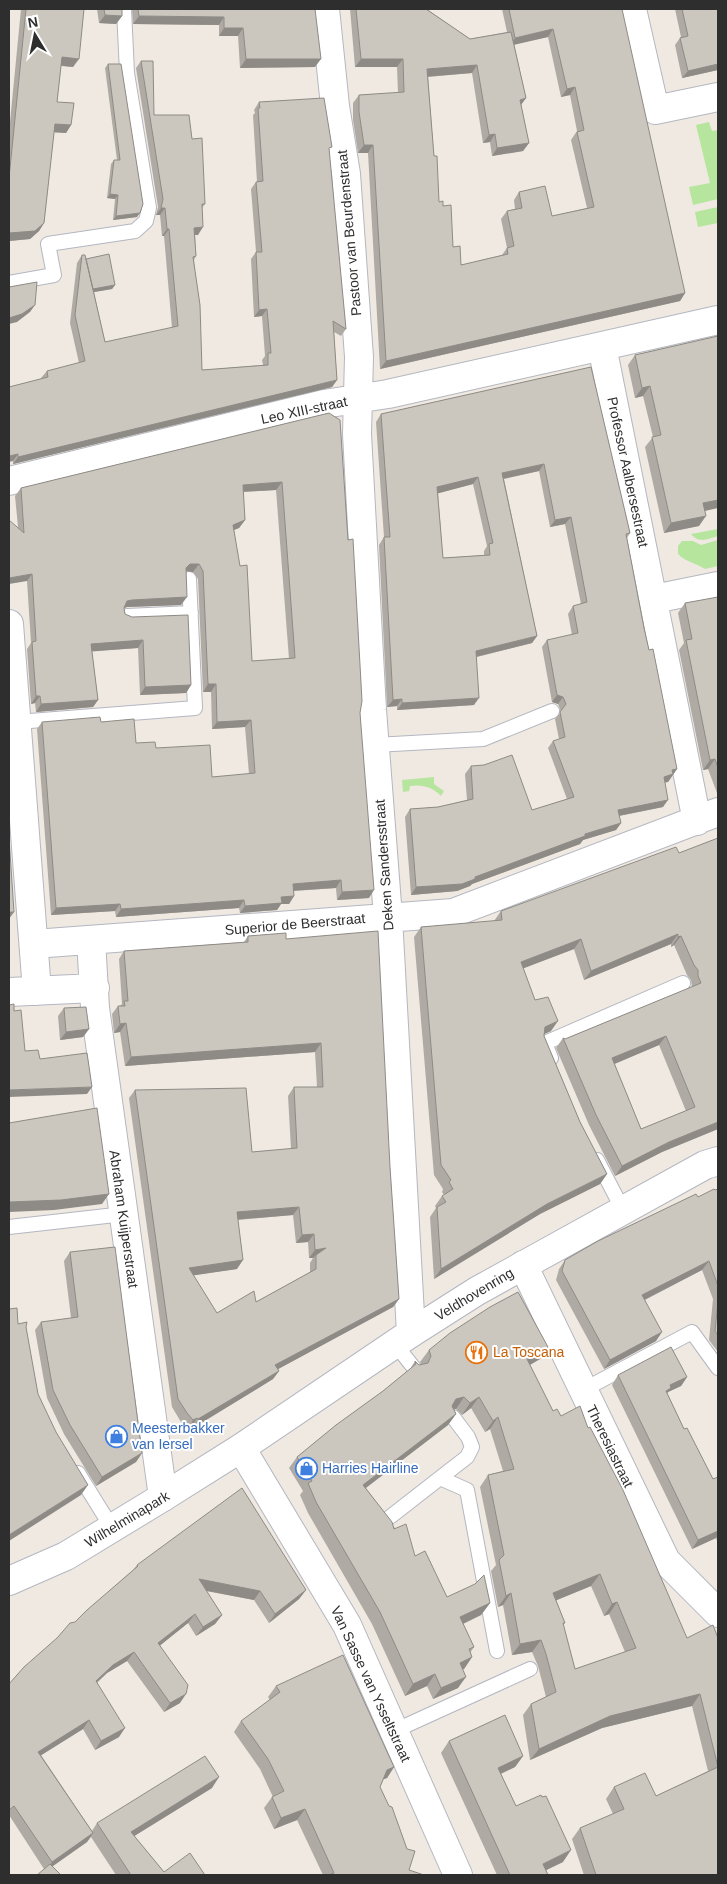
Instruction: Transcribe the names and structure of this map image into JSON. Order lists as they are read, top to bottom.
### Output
{
  "streets": {
    "street": [
      "Pastoor van Beurdenstraat",
      "Leo XIII-straat",
      "Professor Aalbersestraat",
      "Deken Sandersstraat",
      "Superior de Beerstraat",
      "Abraham Kuijperstraat",
      "Veldhovenring",
      "Theresiastraat",
      "Wilhelminapark",
      "Van Sasse van Ysseltstraat"
    ]
  },
  "crossings": [
    ["Pastoor van Beurdenstraat", "Leo XIII-straat"],
    ["Pastoor van Beurdenstraat", "Deken Sandersstraat"],
    ["Leo XIII-straat", "Professor Aalbersestraat"],
    ["Leo XIII-straat", "Deken Sandersstraat"],
    ["Professor Aalbersestraat", "Superior de Beerstraat"],
    ["Deken Sandersstraat", "Superior de Beerstraat"],
    ["Deken Sandersstraat", "Veldhovenring"],
    ["Superior de Beerstraat", "Abraham Kuijperstraat"],
    ["Abraham Kuijperstraat", "Wilhelminapark"],
    ["Veldhovenring", "Theresiastraat"],
    ["Veldhovenring", "Wilhelminapark"],
    ["Veldhovenring", "Van Sasse van Ysseltstraat"],
    ["Wilhelminapark", "Van Sasse van Ysseltstraat"]
  ],
  "places": {
    "restaurant": ["La Toscana"],
    "shop": ["Meesterbakker van Iersel", "Harries Hairline"]
  },
  "north": "top"
}
